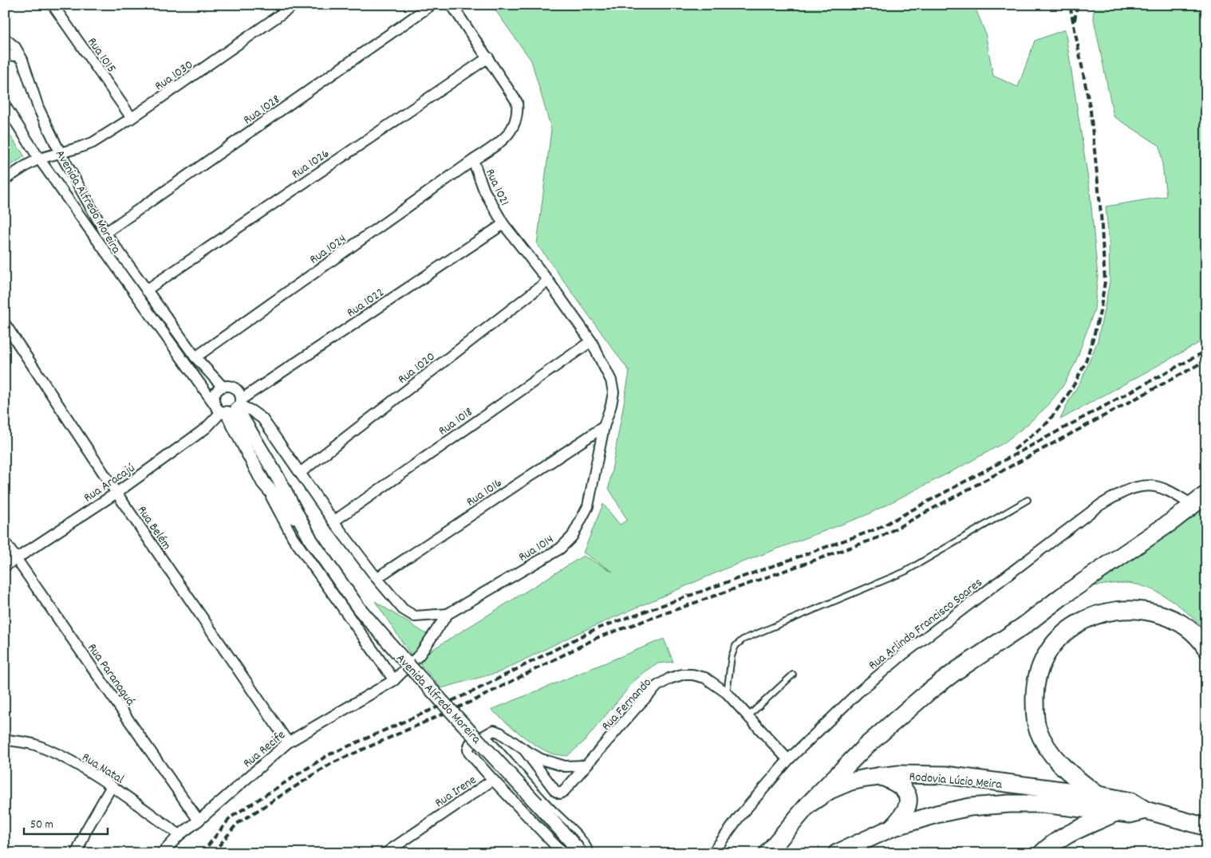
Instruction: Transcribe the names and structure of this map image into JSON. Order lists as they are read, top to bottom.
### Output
{
  "streets": {
    "highway": ["Rodovia Lúcio Meira"],
    "street": [
      "Rua 1015",
      "Rua 1030",
      "Rua 1028",
      "Rua 1026",
      "Rua 1021",
      "Avenida Alfredo Moreira",
      "Rua 1024",
      "Rua 1022",
      "Rua 1020",
      "Rua 1018",
      "Rua Aracajú",
      "Rua 1016",
      "Rua Belém",
      "Rua 1014",
      "Rua Arlindo Francisco Soares",
      "Rua Paranaguá",
      "Rua Fernando",
      "Rua Recife",
      "Rua Natal",
      "Rua Irene"
    ]
  },
  "crossings": [
    ["Rua 1015", "Rua 1030"],
    ["Rua 1030", "Avenida Alfredo Moreira"],
    ["Rua 1028", "Avenida Alfredo Moreira"],
    ["Rua 1026", "Rua 1021"],
    ["Rua 1026", "Avenida Alfredo Moreira"],
    ["Rua 1021", "Rua 1024"],
    ["Rua 1021", "Rua 1022"],
    ["Rua 1021", "Rua 1020"],
    ["Rua 1021", "Rua 1018"],
    ["Rua 1021", "Rua 1014"],
    ["Avenida Alfredo Moreira", "Rua 1024"],
    ["Avenida Alfredo Moreira", "Rua 1022"],
    ["Avenida Alfredo Moreira", "Rua 1020"],
    ["Avenida Alfredo Moreira", "Rua 1018"],
    ["Avenida Alfredo Moreira", "Rua Aracajú"],
    ["Avenida Alfredo Moreira", "Rua 1016"],
    ["Avenida Alfredo Moreira", "Rua 1014"],
    ["Avenida Alfredo Moreira", "Rua Recife"],
    ["Rua 1022", "Rua Aracajú"],
    ["Rua 1018", "Rua 1014"],
    ["Rua Aracajú", "Rua Belém"],
    ["Rua Aracajú", "Rua Paranaguá"],
    ["Rua 1016", "Rua 1014"],
    ["Rua Belém", "Rua Recife"],
    ["Rua 1014", "Rua Recife"],
    ["Rua Arlindo Francisco Soares", "Rua Fernando"],
    ["Rua Paranaguá", "Rua Recife"],
    ["Rua Recife", "Rua Natal"]
  ],
  "scale_bar": "50 m"
}
